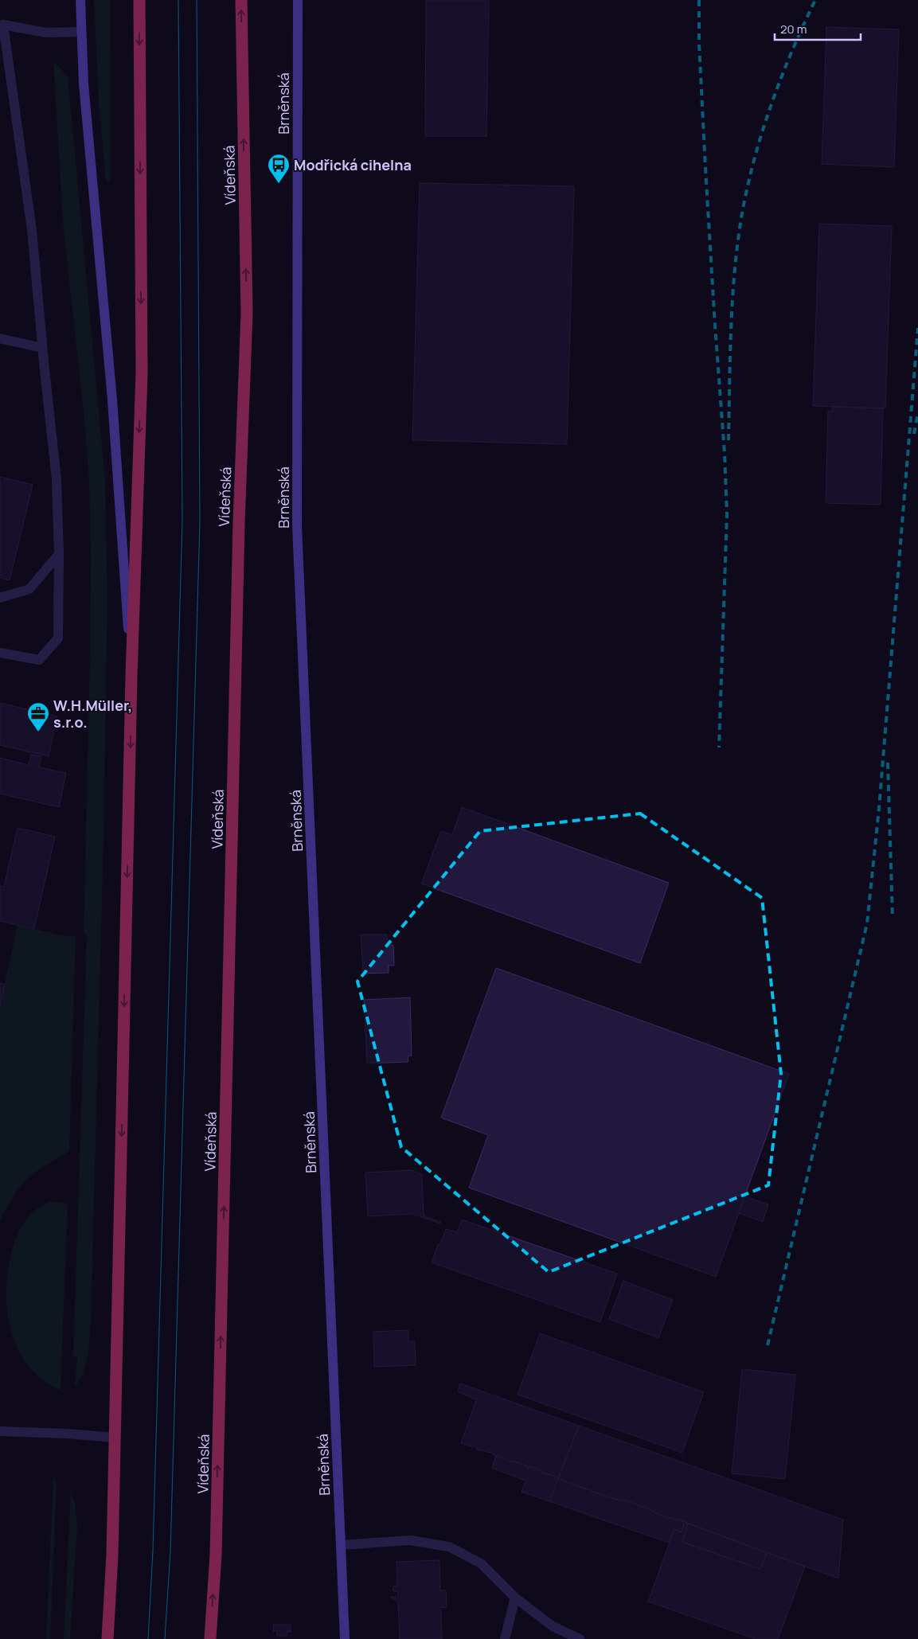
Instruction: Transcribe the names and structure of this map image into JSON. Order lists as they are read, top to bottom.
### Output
{
  "streets": {
    "highway": ["Vídeňská"],
    "street": ["Brněnská"]
  },
  "places": {
    "bus stop": ["Modřická cihelna"],
    "office": ["W.H.Müller, s.r.o."]
  },
  "scale_bar": "20 m"
}
